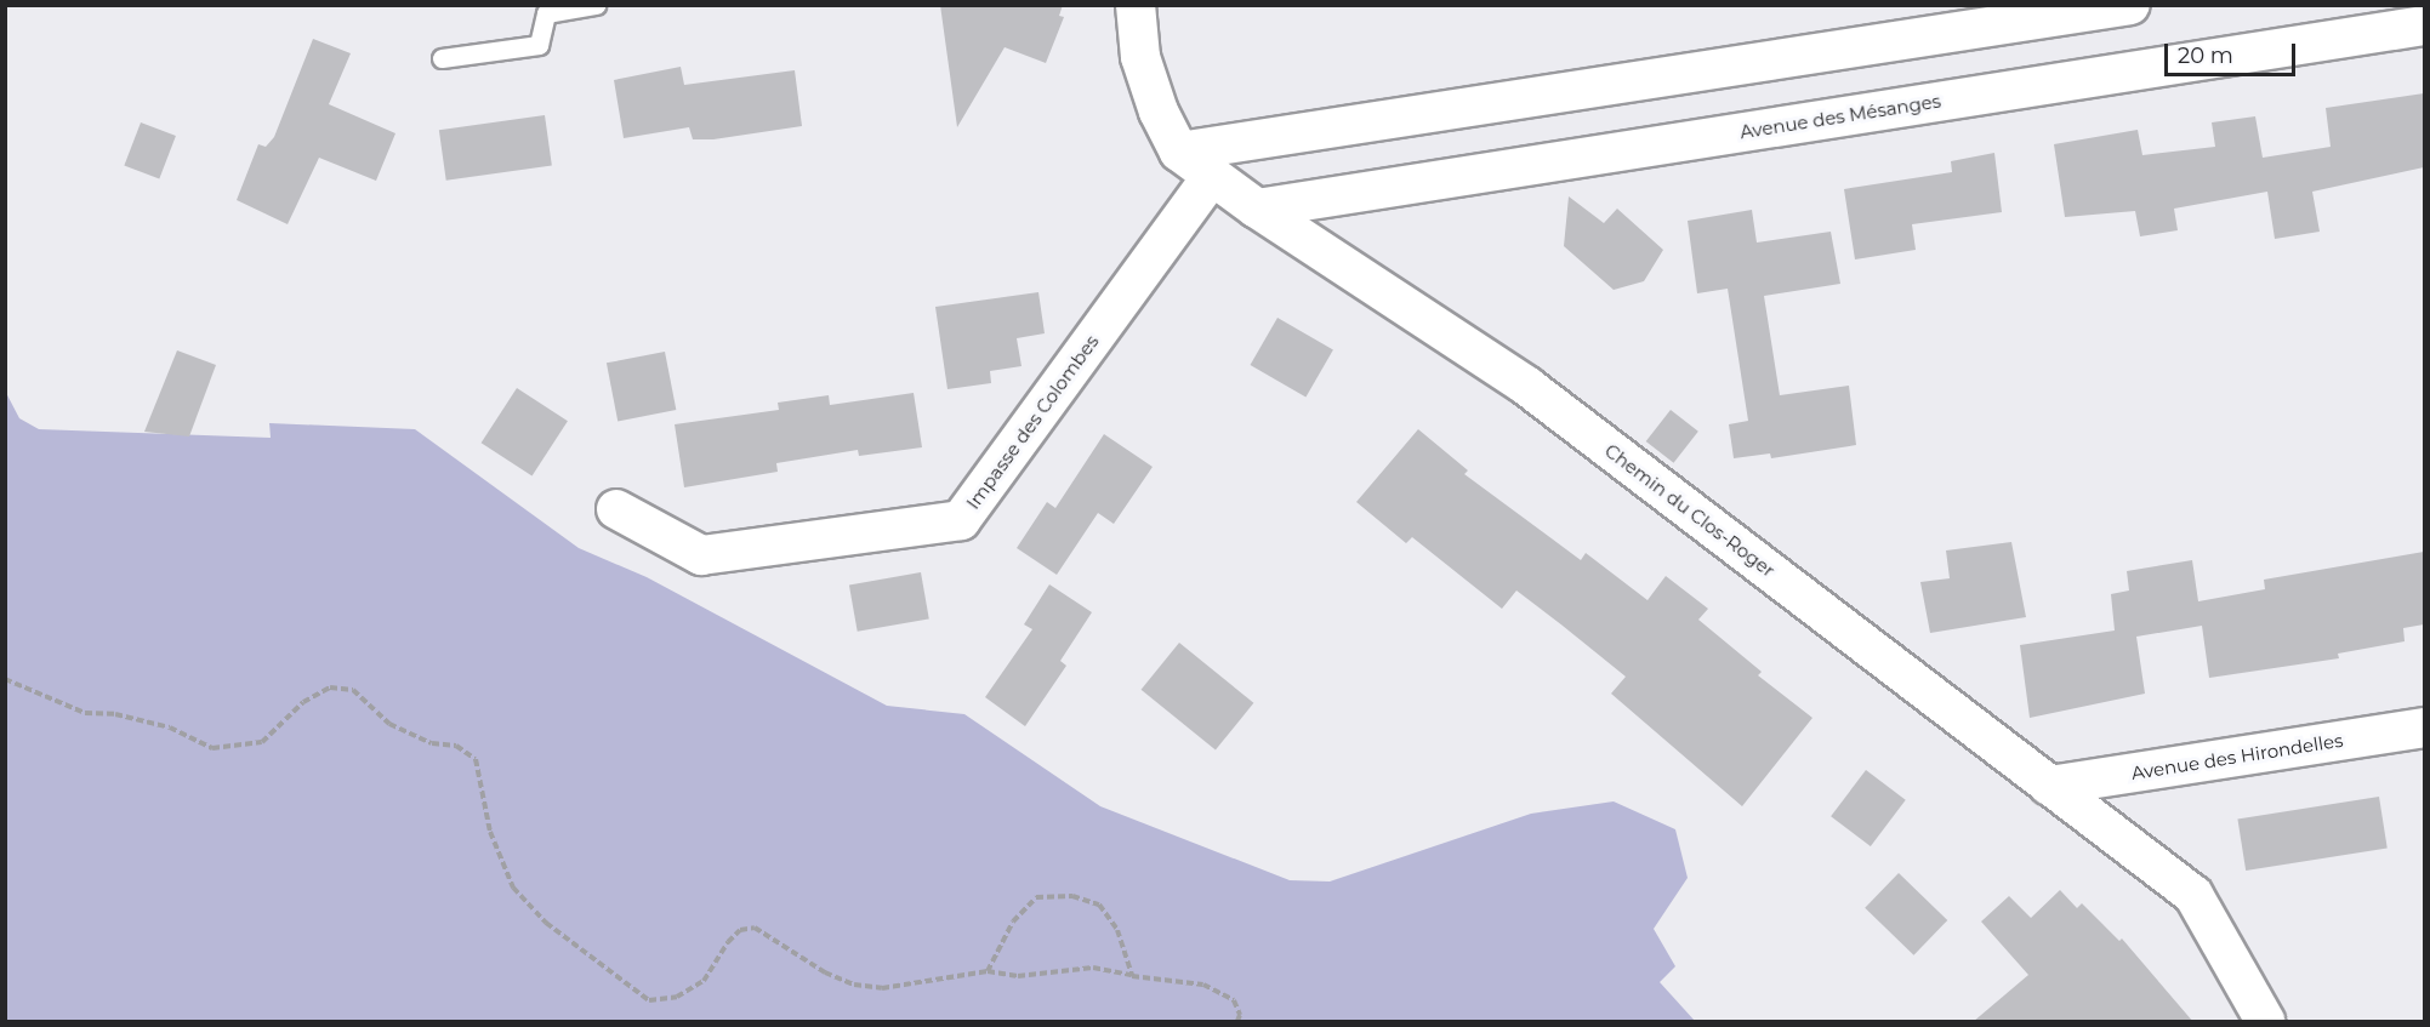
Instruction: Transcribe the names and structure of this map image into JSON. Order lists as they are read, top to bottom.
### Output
{
  "streets": {
    "street": [
      "Avenue des Mésanges",
      "Impasse des Colombes",
      "Chemin du Clos-Roger",
      "Avenue des Hirondelles"
    ]
  },
  "crossings": [
    ["Avenue des Mésanges", "Chemin du Clos-Roger"],
    ["Impasse des Colombes", "Chemin du Clos-Roger"],
    ["Chemin du Clos-Roger", "Avenue des Hirondelles"]
  ],
  "scale_bar": "20 m"
}
